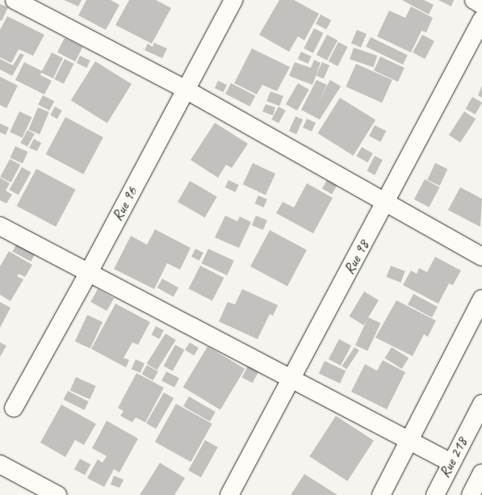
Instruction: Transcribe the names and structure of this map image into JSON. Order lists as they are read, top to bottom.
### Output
{
  "streets": {
    "main road": ["Rue 96", "Rue 98", "Rue 218"]
  }
}
